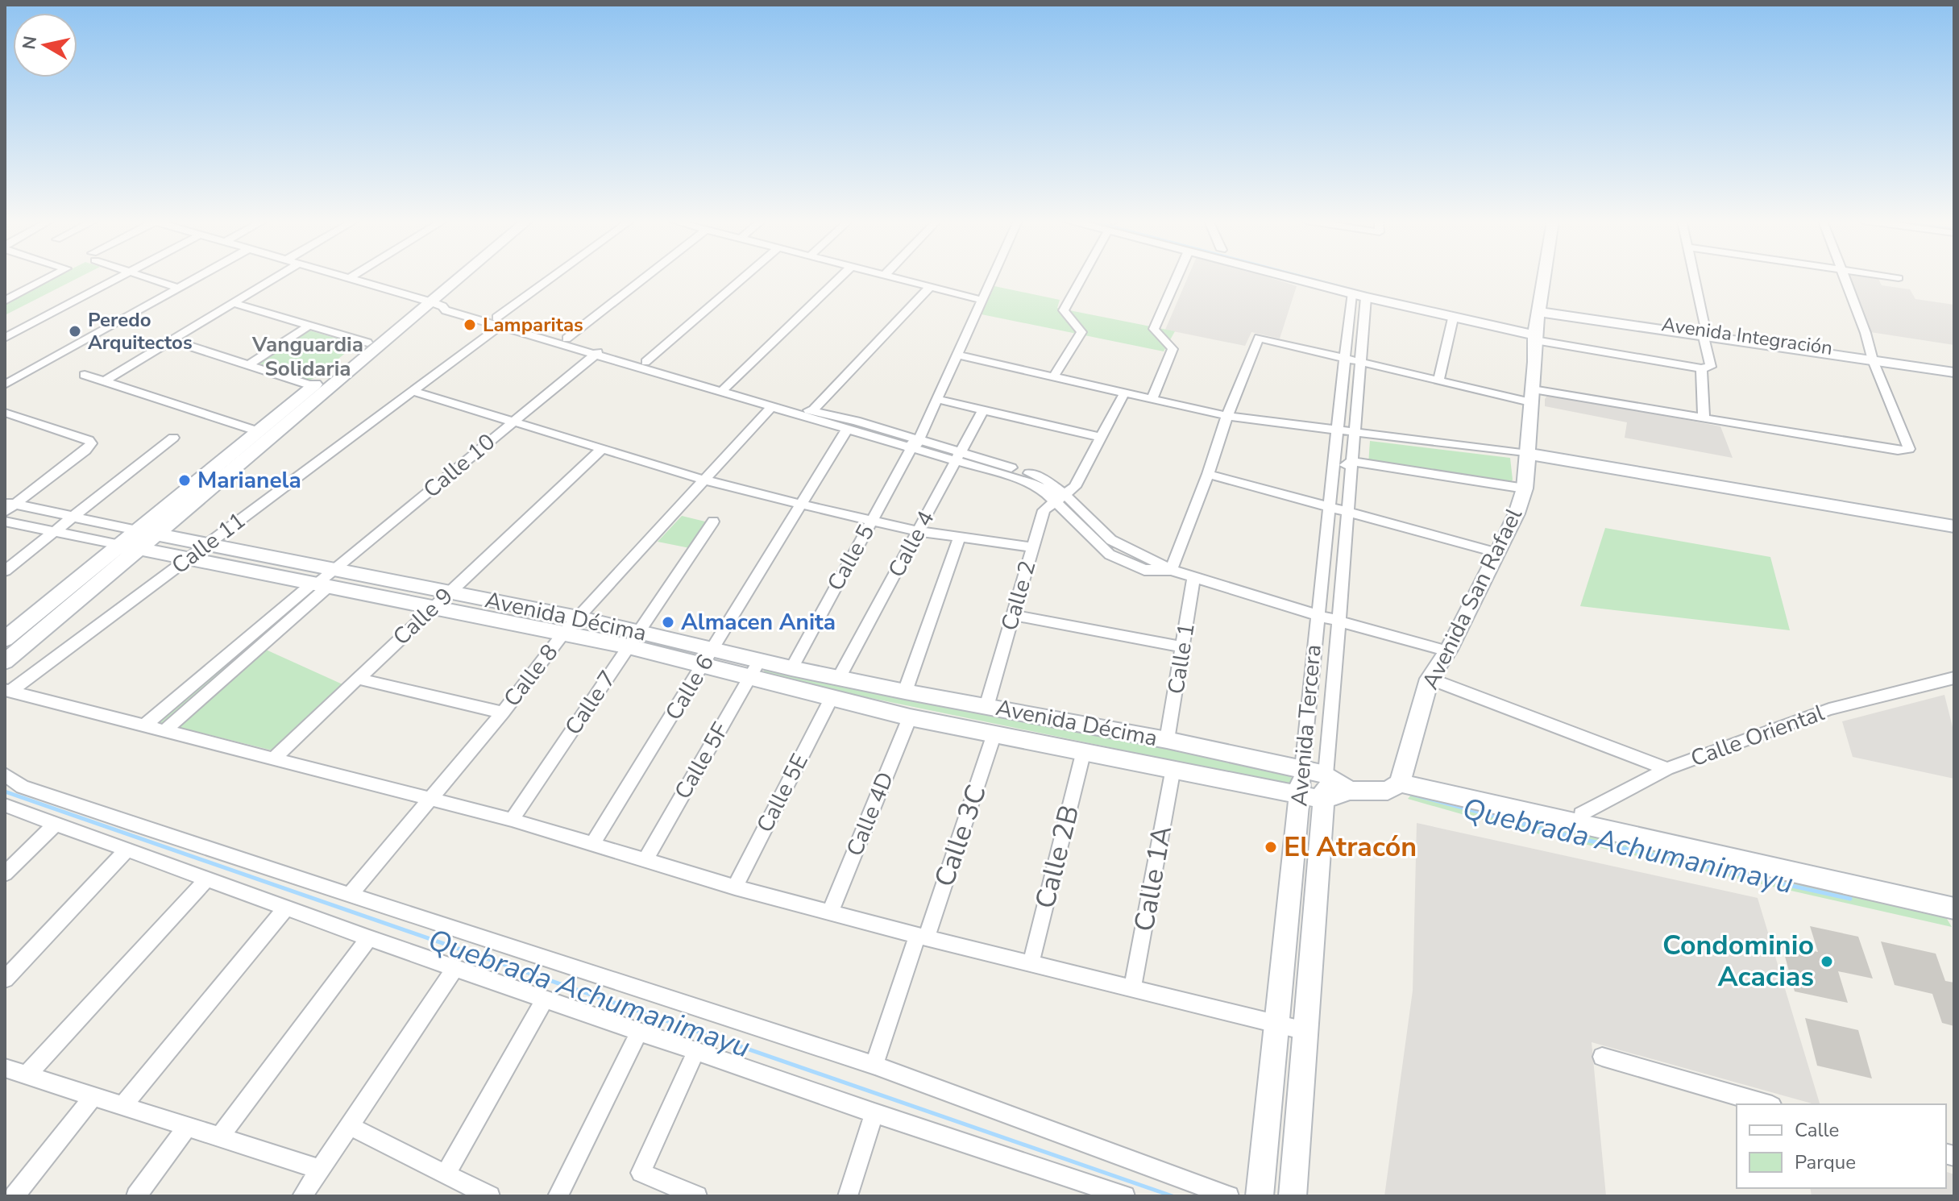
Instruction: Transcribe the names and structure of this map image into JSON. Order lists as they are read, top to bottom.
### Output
{
  "streets": {
    "main road": [
      "Avenida Integración",
      "Avenida San Rafael",
      "Avenida Décima",
      "Avenida Tercera"
    ],
    "street": [
      "Calle 10",
      "Calle 11",
      "Calle 4",
      "Calle 5",
      "Calle 2",
      "Calle 9",
      "Calle 1",
      "Calle 8",
      "Calle 6",
      "Calle 7",
      "Calle Oriental",
      "Calle 5F",
      "Calle 5E",
      "Calle 4D",
      "Calle 3C",
      "Calle 2B",
      "Calle 1A"
    ]
  },
  "crossings": [
    ["Avenida Integración", "Avenida San Rafael"],
    ["Calle 10", "Avenida Décima"],
    ["Calle 11", "Avenida Décima"],
    ["Calle 4", "Avenida Décima"],
    ["Calle 5", "Avenida Décima"],
    ["Calle 2", "Avenida Décima"],
    ["Calle 9", "Avenida Décima"],
    ["Avenida Décima", "Calle 1"],
    ["Avenida Décima", "Calle 8"],
    ["Avenida Décima", "Calle 6"],
    ["Avenida Décima", "Calle 7"],
    ["Avenida Décima", "Avenida Tercera"],
    ["Avenida Décima", "Calle 5F"],
    ["Avenida Décima", "Calle 5E"],
    ["Avenida Décima", "Calle 4D"],
    ["Avenida Décima", "Calle 3C"],
    ["Avenida Décima", "Calle 2B"],
    ["Avenida Décima", "Calle 1A"]
  ],
  "districts": ["Vanguardia Solidaria"],
  "water": ["Quebrada Achumanimayu"],
  "places": [
    "Lamparitas",
    "Peredo Arquitectos",
    "Marianela",
    "Almacen Anita",
    "El Atracón",
    "Condominio Acacias"
  ],
  "legend": ["Calle", "Parque"],
  "north": "left"
}
